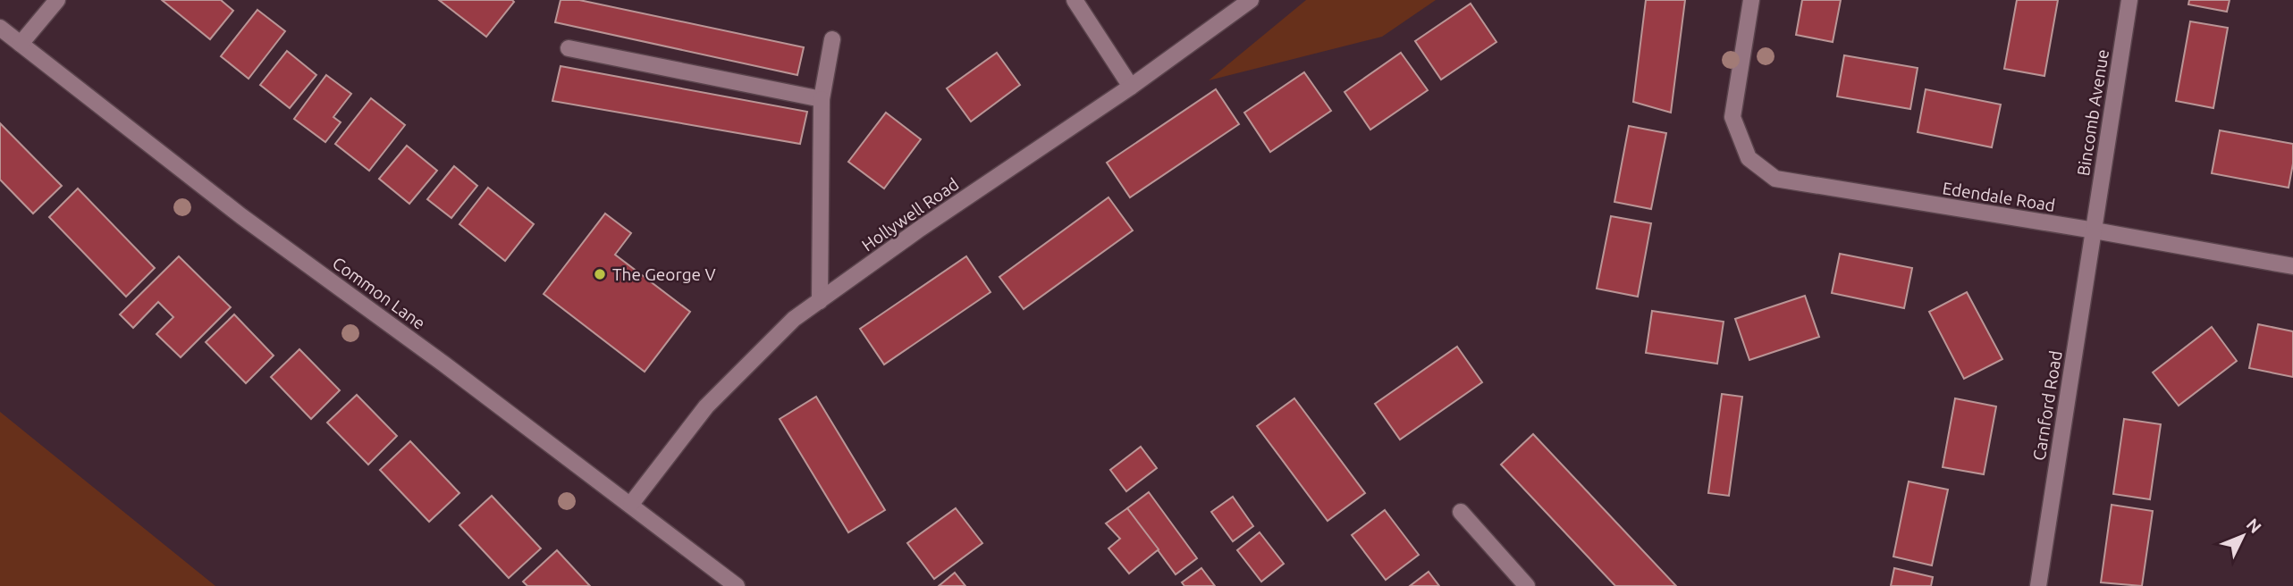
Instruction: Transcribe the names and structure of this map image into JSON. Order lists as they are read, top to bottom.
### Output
{
  "streets": {
    "street": [
      "Bincomb Avenue",
      "Edendale Road",
      "Hollywell Road",
      "Common Lane",
      "Carnford Road"
    ]
  },
  "crossings": [
    ["Bincomb Avenue", "Edendale Road"],
    ["Bincomb Avenue", "Carnford Road"],
    ["Edendale Road", "Carnford Road"],
    ["Hollywell Road", "Common Lane"]
  ],
  "places": ["The George V"],
  "north": "top right"
}
